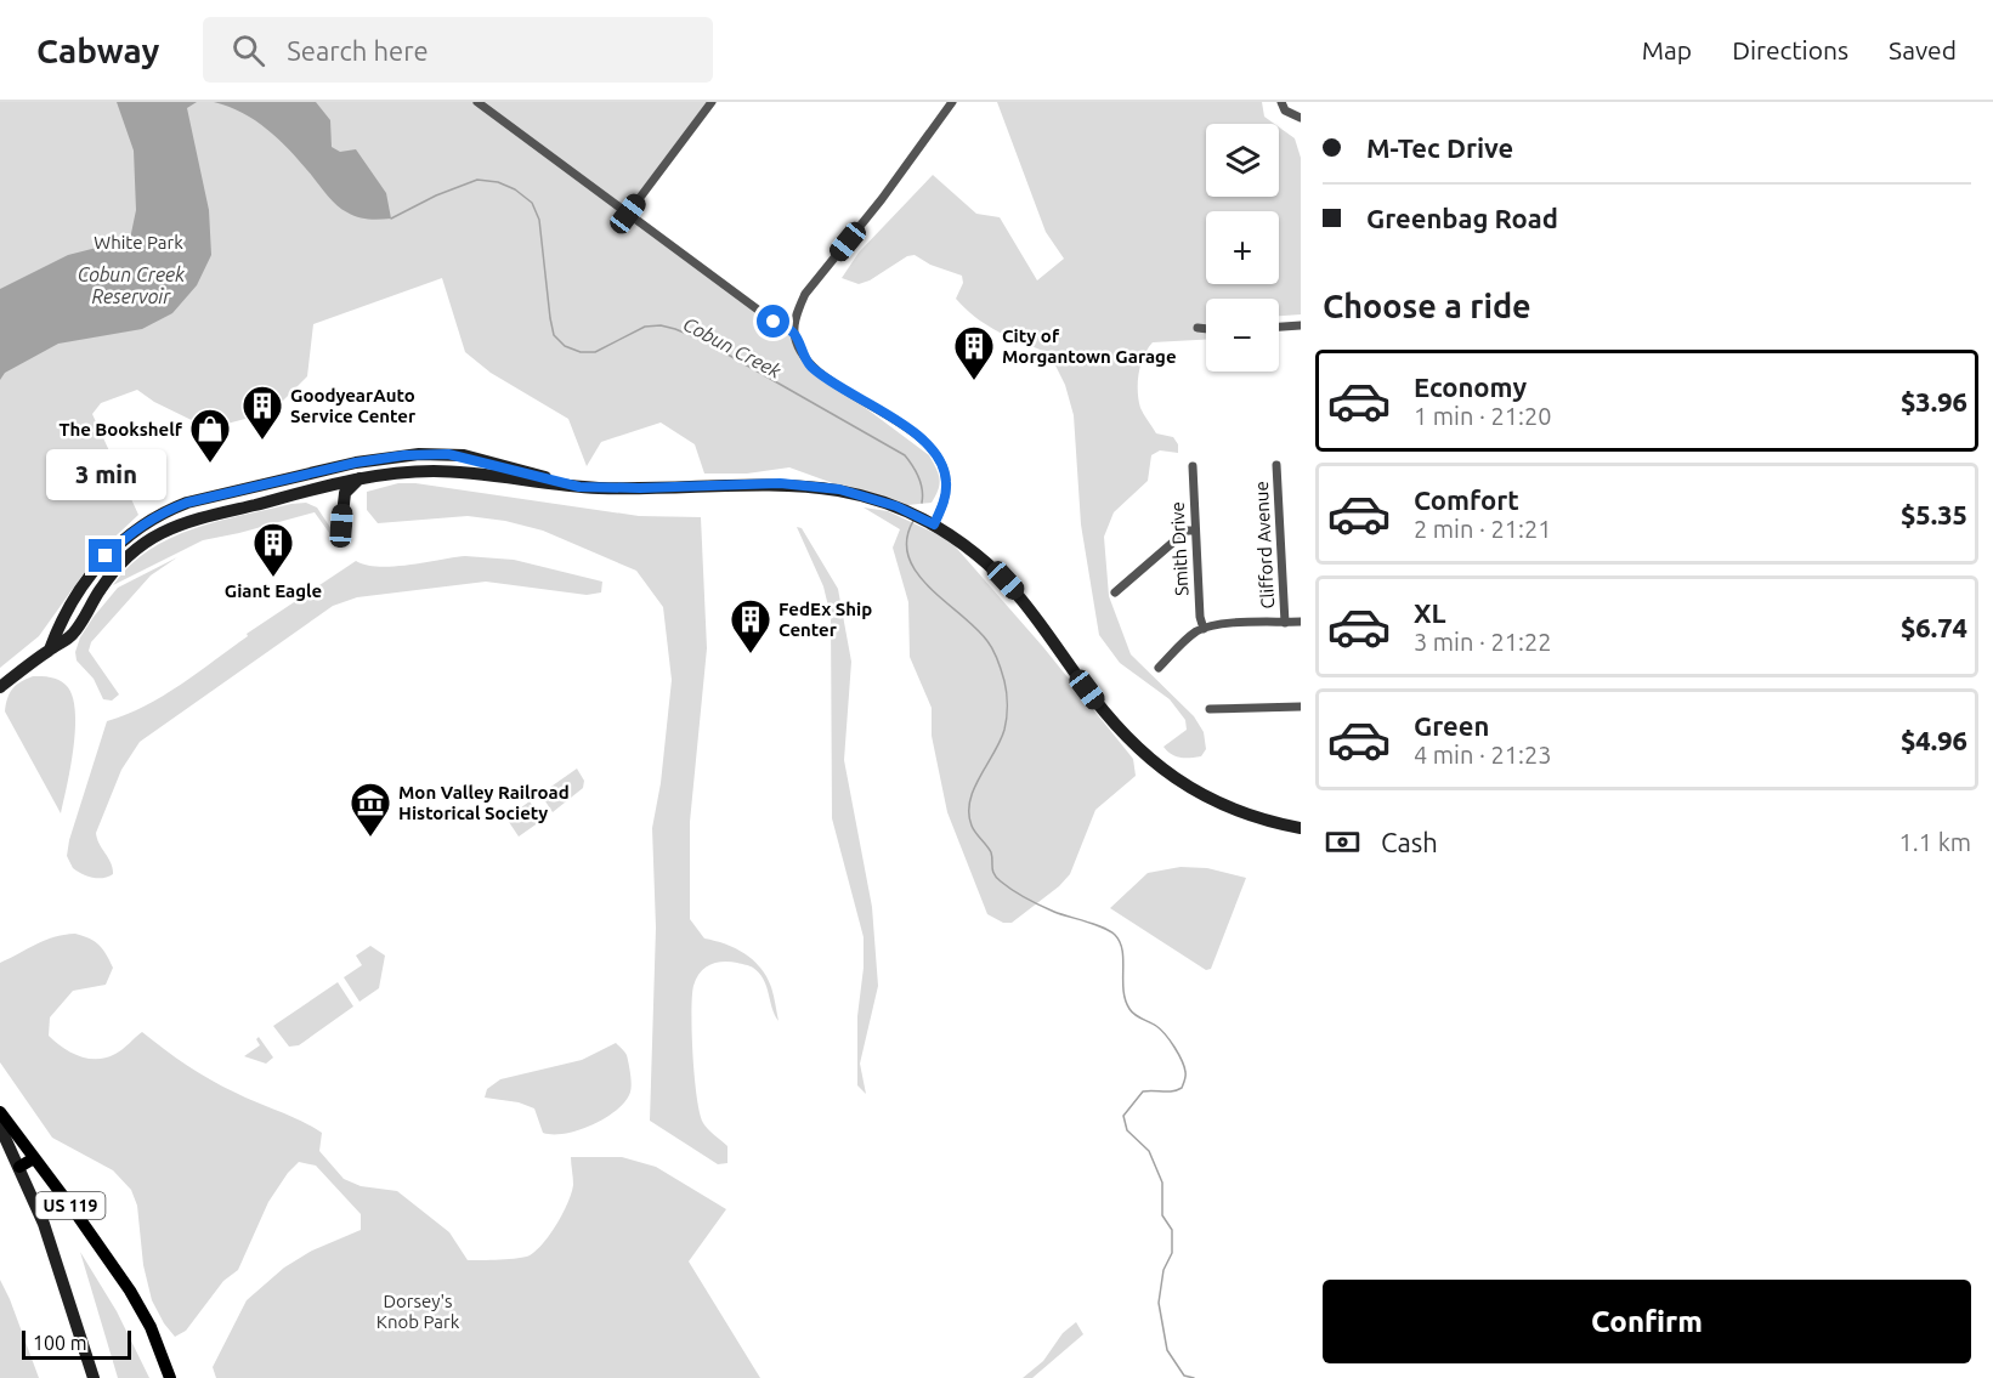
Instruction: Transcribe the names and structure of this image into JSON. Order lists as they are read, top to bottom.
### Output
{
  "streets": {
    "main road": ["US 119"],
    "street": ["Clifford Avenue", "Smith Drive"]
  },
  "water": ["Cobun Creek Reservoir", "Cobun Creek"],
  "parks": ["White Park", "Dorsey's Knob Park"],
  "places": {
    "building": [
      "City of Morgantown Garage",
      "GoodyearAuto Service Center",
      "Giant Eagle",
      "FedEx Ship Center"
    ],
    "shop": ["The Bookshelf"],
    "museum": ["Mon Valley Railroad Historical Society"]
  },
  "scale_bar": "100 m",
  "page": {
    "header": "Cabway",
    "search": "Search here",
    "nav": ["Map", "Directions", "Saved"],
    "banner": ["M-Tec Drive", "Greenbag Road"],
    "map_buttons": ["+", "−"],
    "heading": "Choose a ride",
    "list": [
      {
        "name": "Economy",
        "note": "1 min · 21:20",
        "value": "$3.96"
      },
      {
        "name": "Comfort",
        "note": "2 min · 21:21",
        "value": "$5.35"
      },
      {
        "name": "XL",
        "note": "3 min · 21:22",
        "value": "$6.74"
      },
      {
        "name": "Green",
        "note": "4 min · 21:23",
        "value": "$4.96"
      }
    ],
    "bubble": "3 min",
    "pay": ["Cash", "1.1 km"],
    "buttons": "Confirm",
    "scale": "100 m"
  }
}
